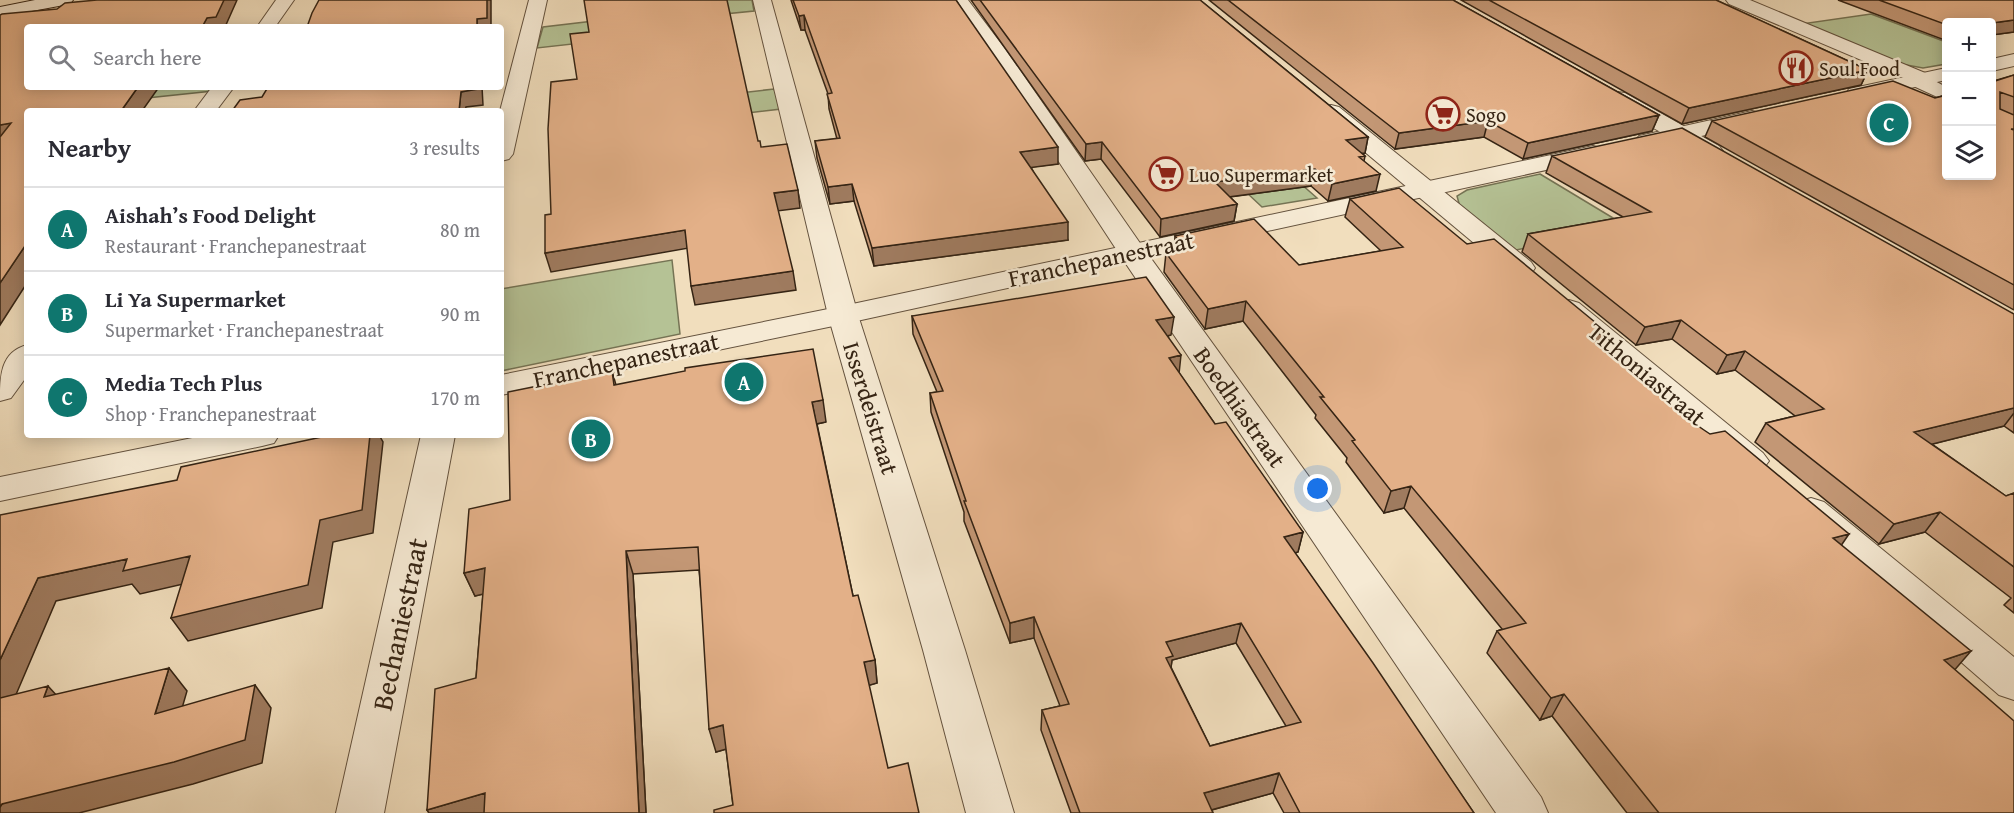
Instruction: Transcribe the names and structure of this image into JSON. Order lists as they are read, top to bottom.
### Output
{
  "streets": {
    "street": [
      "Franchepanestraat",
      "Tithoniastraat",
      "Boedhiastraat",
      "Isserdeistraat",
      "Bechaniestraat"
    ]
  },
  "crossings": [
    ["Franchepanestraat", "Tithoniastraat"],
    ["Franchepanestraat", "Boedhiastraat"],
    ["Franchepanestraat", "Isserdeistraat"]
  ],
  "places": {
    "restaurant": ["Soul Food"],
    "supermarket": ["Sogo", "Luo Supermarket"]
  },
  "page": {
    "map_buttons": ["+", "−"],
    "search": "Search here",
    "pins": ["C", "A", "B"],
    "heading": ["Nearby", "3 results"],
    "list": [
      {
        "mark": "A",
        "name": "Aishah’s Food Delight",
        "note": "Restaurant · Franchepanestraat",
        "value": "80 m"
      },
      {
        "mark": "B",
        "name": "Li Ya Supermarket",
        "note": "Supermarket · Franchepanestraat",
        "value": "90 m"
      },
      {
        "mark": "C",
        "name": "Media Tech Plus",
        "note": "Shop · Franchepanestraat",
        "value": "170 m"
      }
    ]
  }
}
